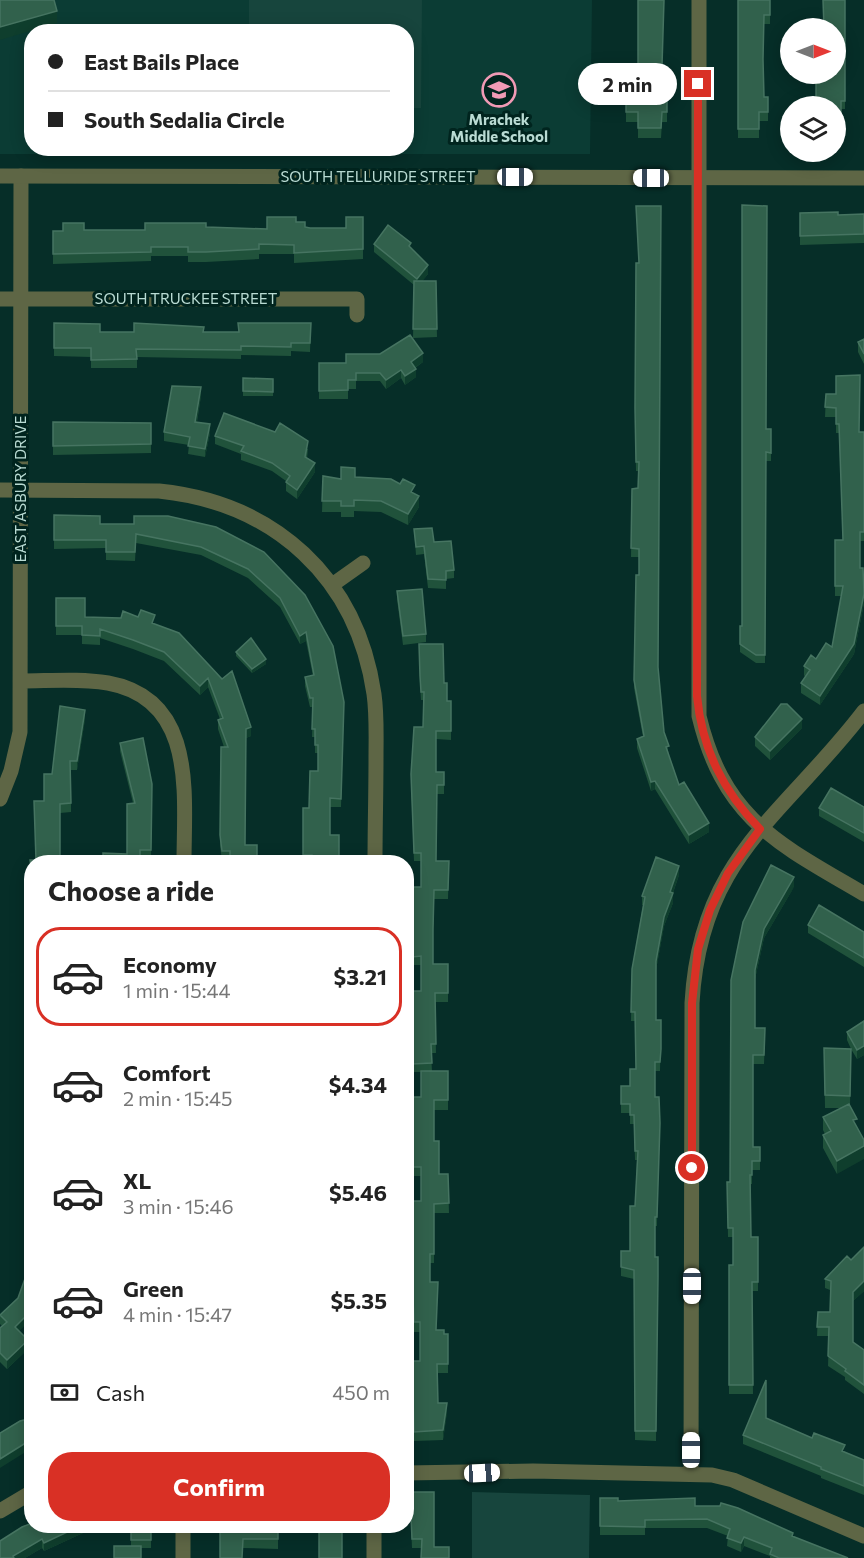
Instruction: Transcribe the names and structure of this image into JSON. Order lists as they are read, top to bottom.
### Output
{
  "streets": {
    "street": ["SOUTH TELLURIDE STREET", "SOUTH TRUCKEE STREET", "EAST ASBURY DRIVE"]
  },
  "crossings": [
    ["SOUTH TELLURIDE STREET", "EAST ASBURY DRIVE"],
    ["SOUTH TRUCKEE STREET", "EAST ASBURY DRIVE"]
  ],
  "places": {
    "school or university": ["Mrachek Middle School"]
  },
  "north": "right",
  "page": {
    "banner": ["East Bails Place", "South Sedalia Circle"],
    "bubble": "2 min",
    "heading": "Choose a ride",
    "list": [
      {
        "name": "Economy",
        "note": "1 min · 15:44",
        "value": "$3.21"
      },
      {
        "name": "Comfort",
        "note": "2 min · 15:45",
        "value": "$4.34"
      },
      {
        "name": "XL",
        "note": "3 min · 15:46",
        "value": "$5.46"
      },
      {
        "name": "Green",
        "note": "4 min · 15:47",
        "value": "$5.35"
      }
    ],
    "pay": ["Cash", "450 m"],
    "buttons": "Confirm"
  }
}
